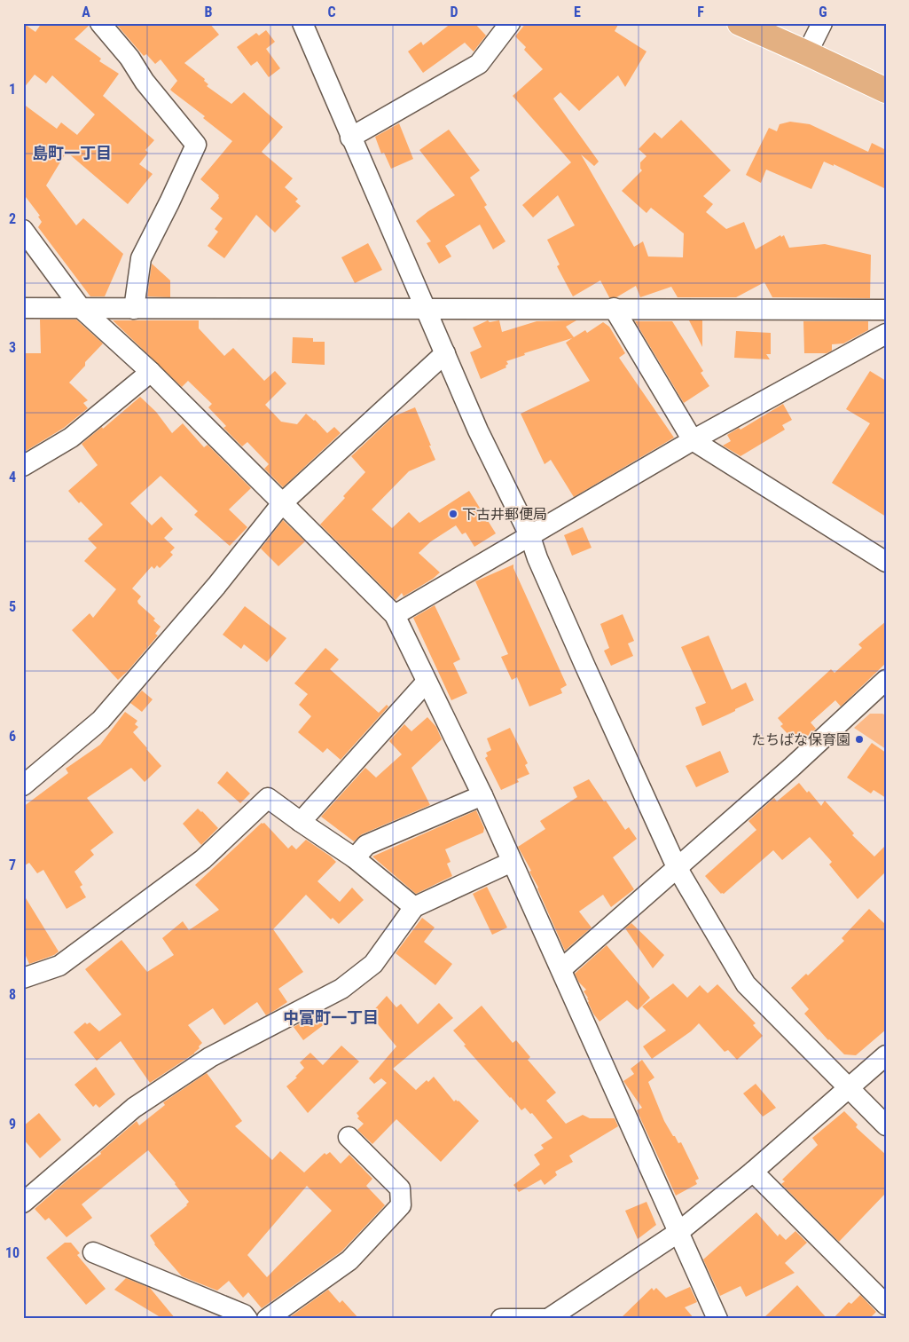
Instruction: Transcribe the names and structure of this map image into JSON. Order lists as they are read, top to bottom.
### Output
{
  "districts": ["島町一丁目", "中富町一丁目"],
  "places": ["下古井郵便局", "たちばな保育園"],
  "grid": {
    "columns": [
      "A",
      "B",
      "C",
      "D",
      "E",
      "F",
      "G"
    ],
    "rows": [
      "1",
      "2",
      "3",
      "4",
      "5",
      "6",
      "7",
      "8",
      "9",
      "10"
    ]
  }
}
